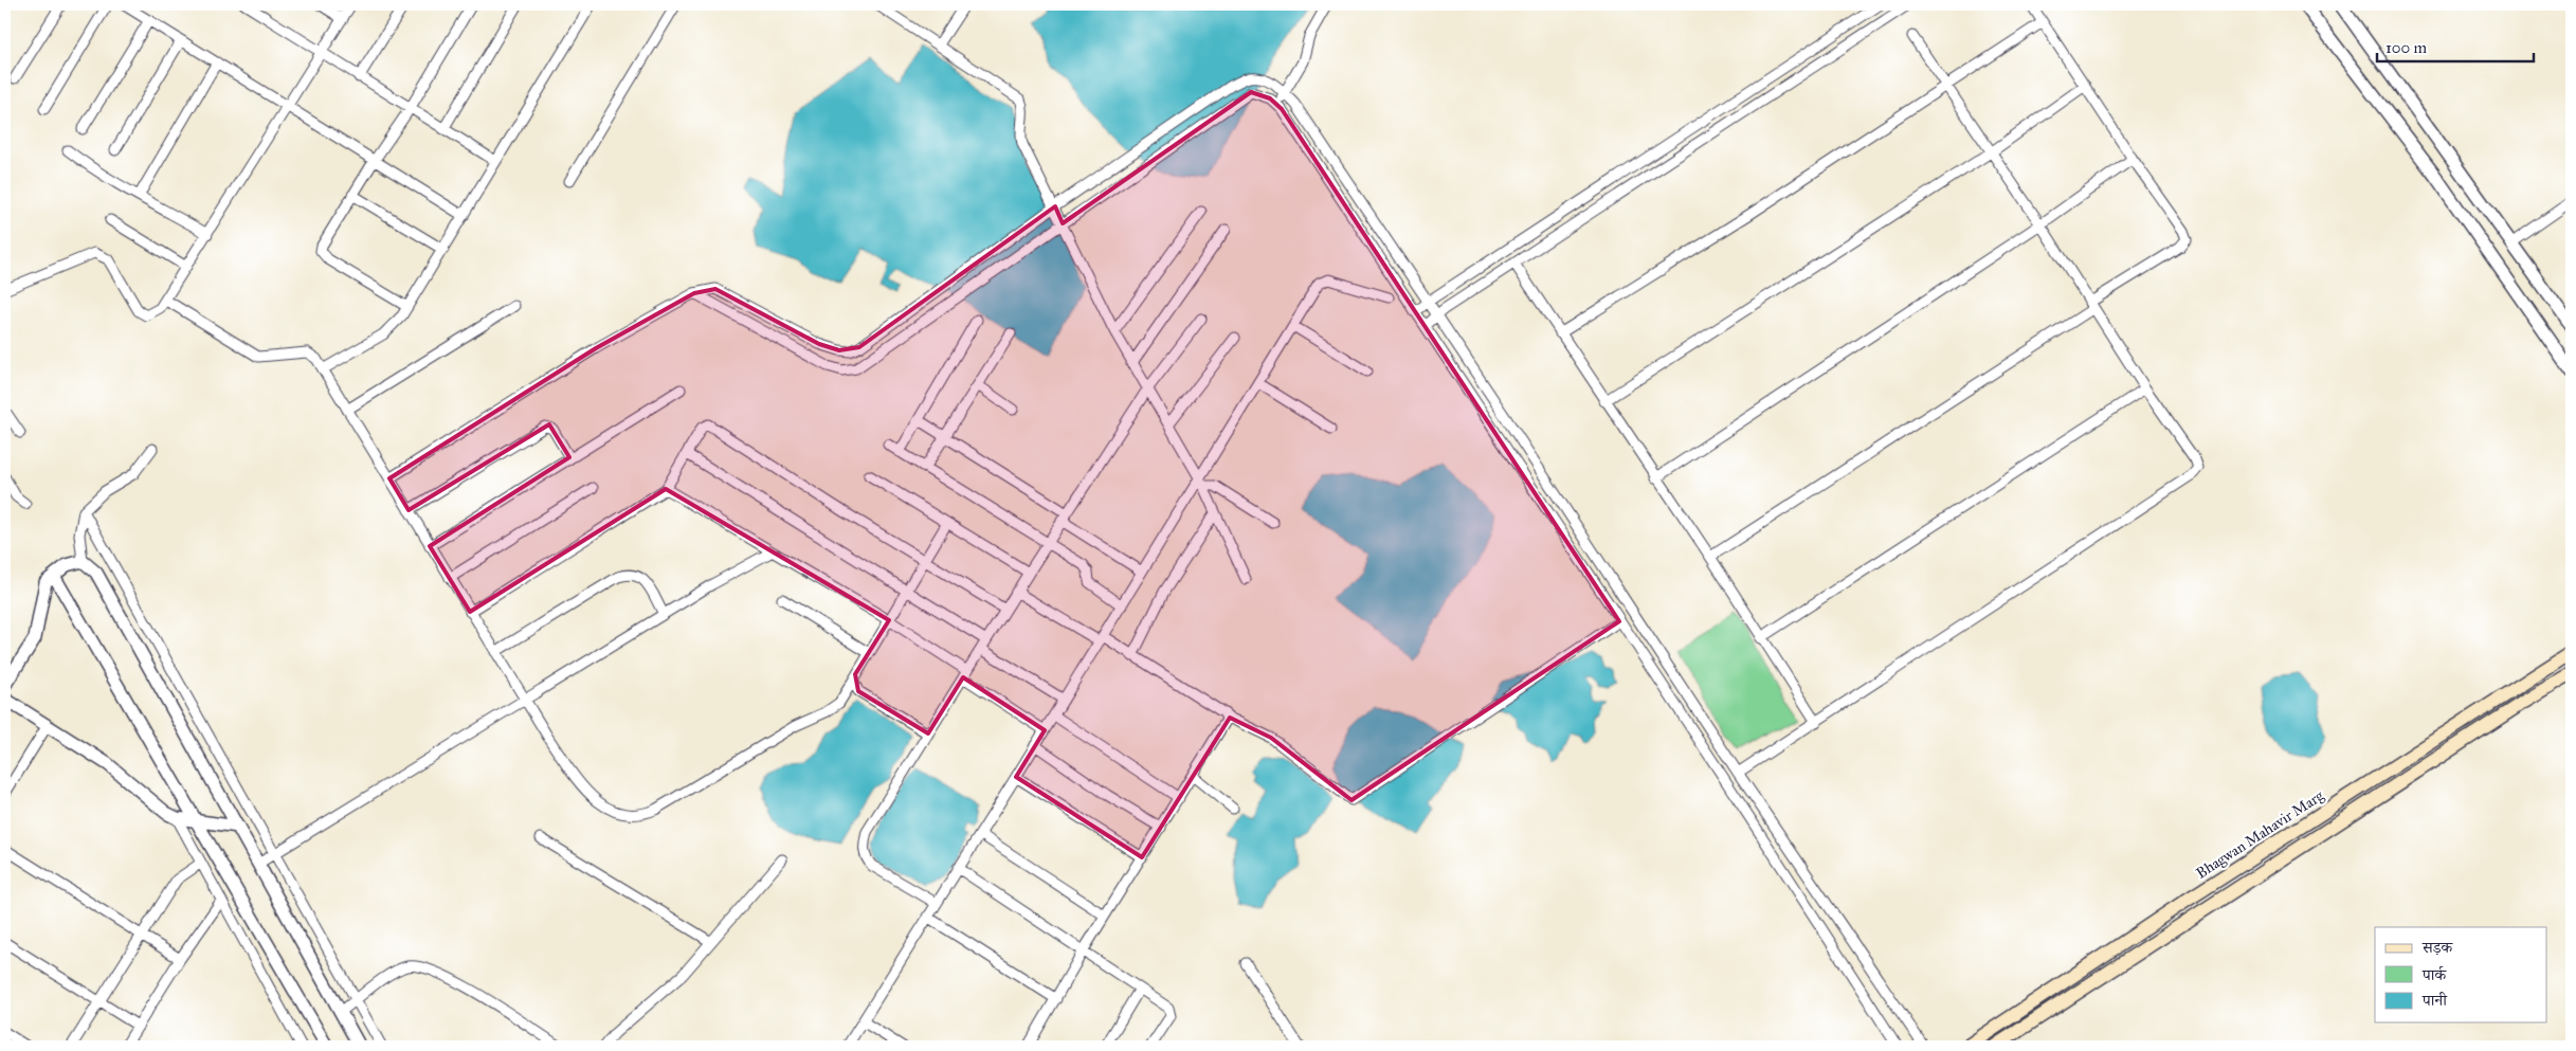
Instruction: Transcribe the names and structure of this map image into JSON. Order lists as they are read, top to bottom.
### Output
{
  "streets": {
    "main road": ["Bhagwan Mahavir Marg"]
  },
  "legend": ["सड़क", "पार्क", "पानी"],
  "scale_bar": "100 m"
}
